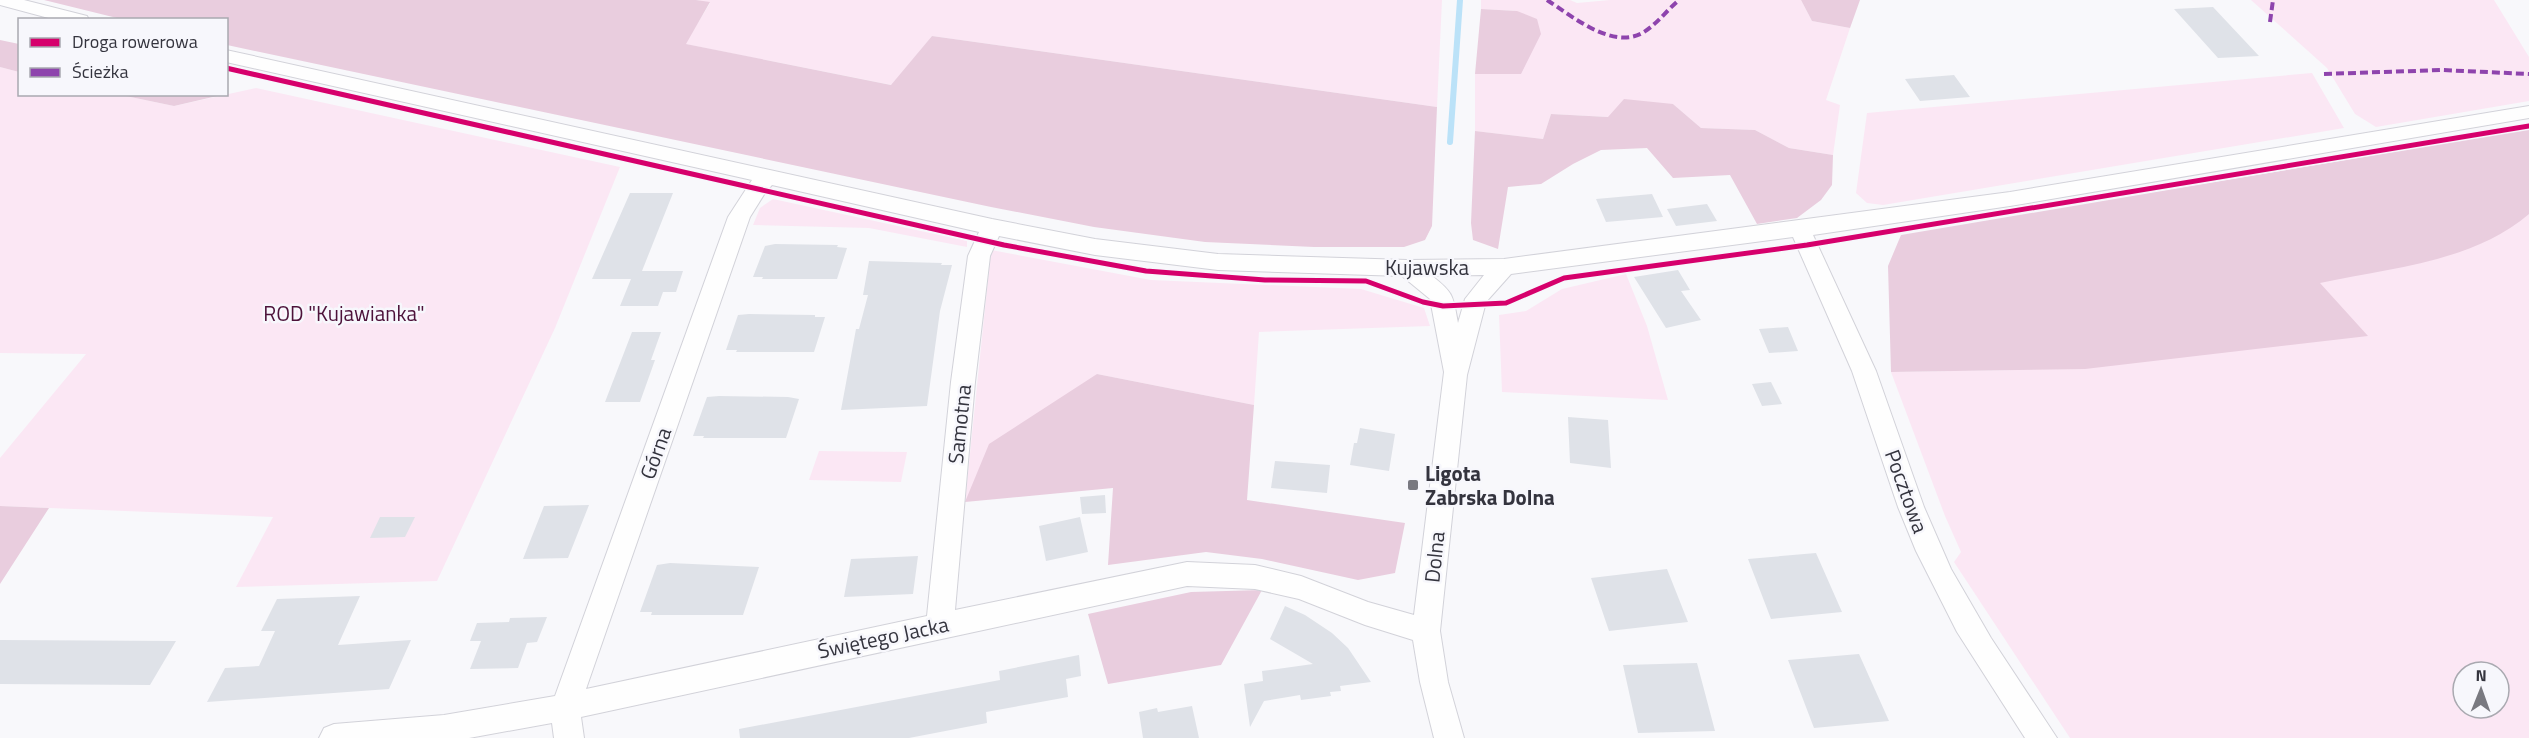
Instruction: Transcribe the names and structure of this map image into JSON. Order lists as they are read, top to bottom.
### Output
{
  "streets": {
    "street": [
      "Kujawska",
      "Samotna",
      "Górna",
      "Pocztowa",
      "Dolna",
      "Świętego Jacka"
    ]
  },
  "crossings": [
    ["Kujawska", "Samotna"],
    ["Kujawska", "Górna"],
    ["Kujawska", "Pocztowa"],
    ["Kujawska", "Dolna"],
    ["Samotna", "Świętego Jacka"],
    ["Górna", "Świętego Jacka"],
    ["Dolna", "Świętego Jacka"]
  ],
  "parks": ["ROD \"Kujawianka\""],
  "places": {
    "transit": ["Ligota Zabrska Dolna"]
  },
  "legend": ["Droga rowerowa", "Ścieżka"],
  "north": "top"
}
